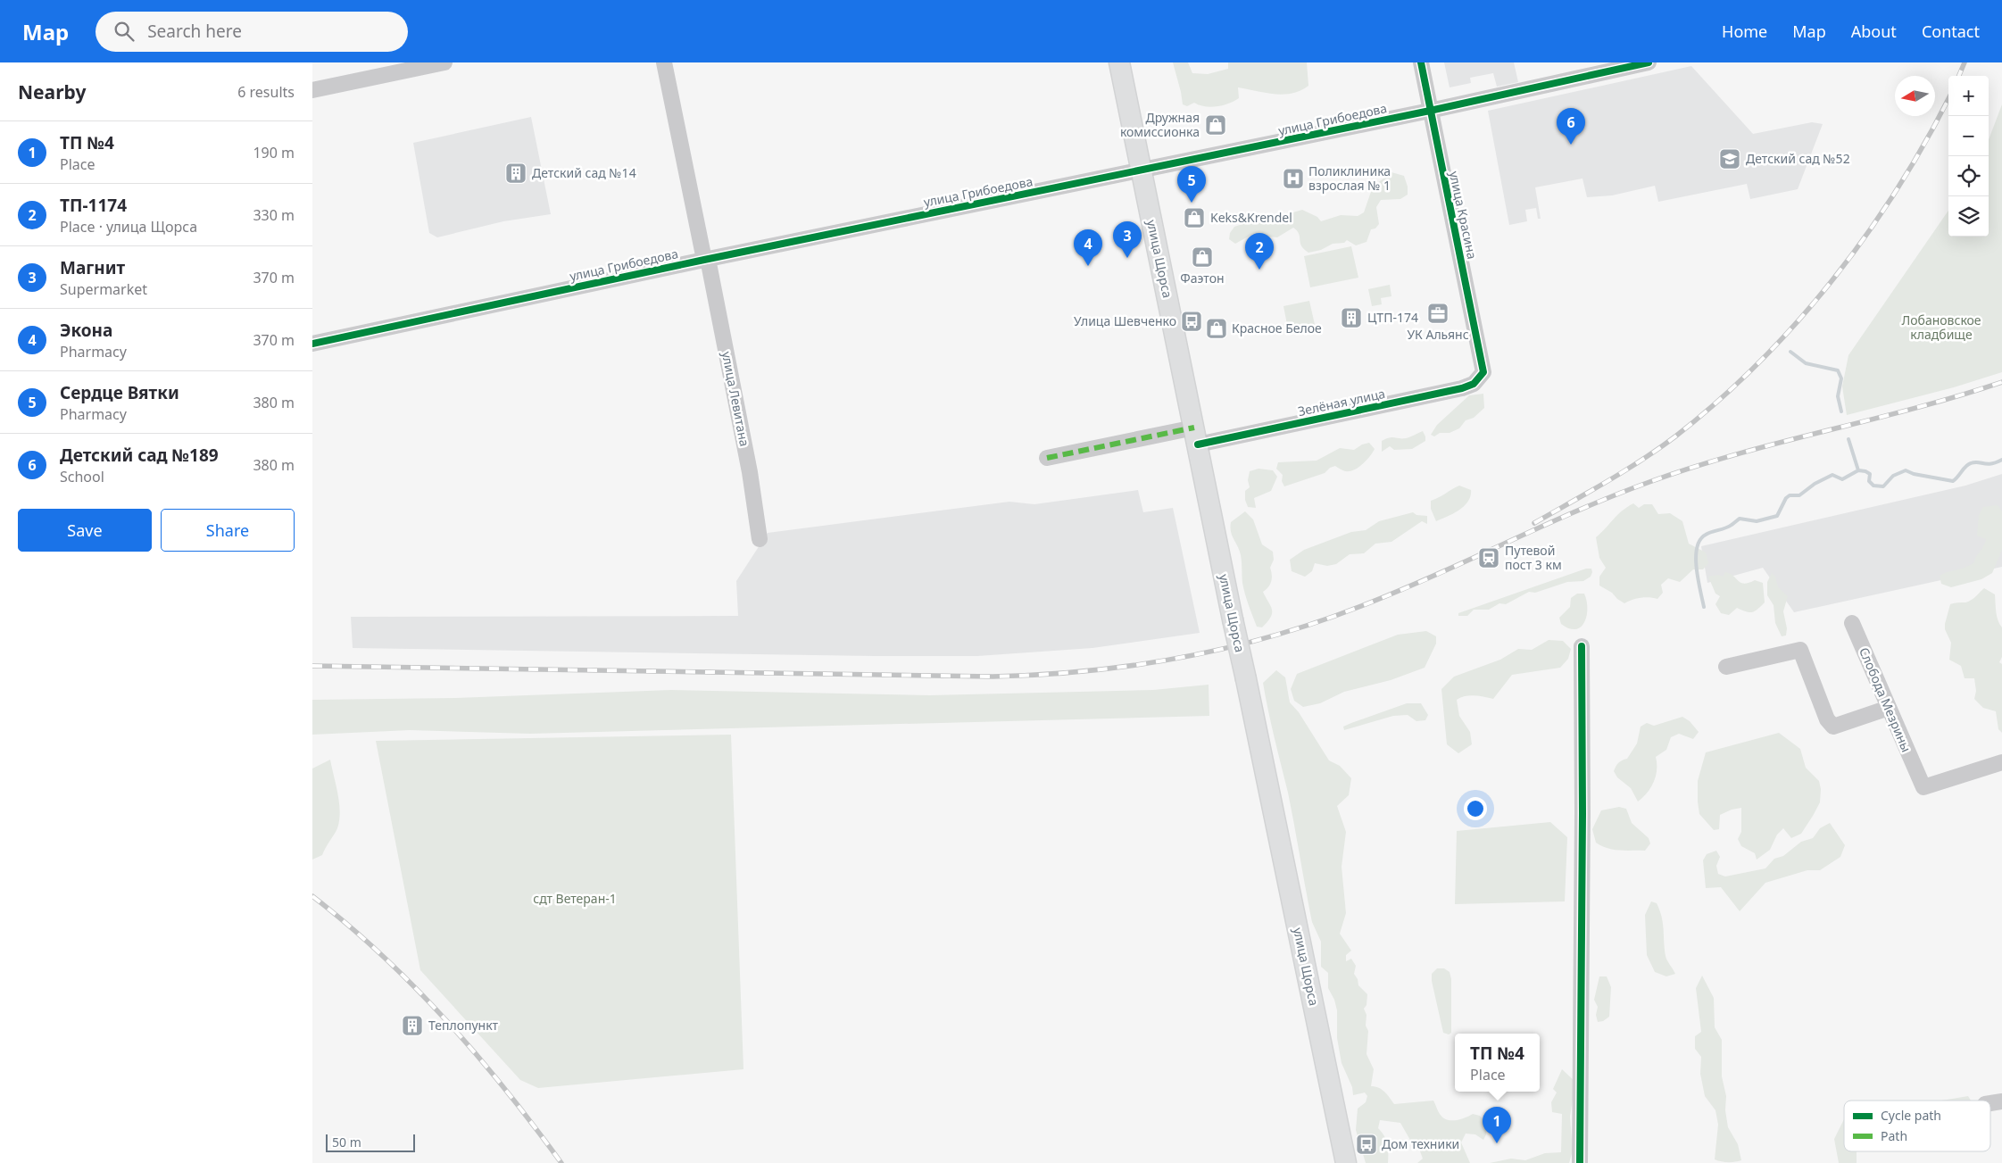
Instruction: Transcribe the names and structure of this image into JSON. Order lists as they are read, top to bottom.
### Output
{
  "streets": {
    "main road": ["улица Щорса"],
    "street": [
      "улица Грибоедова",
      "улица Красина",
      "улица Левитана",
      "Зелёная улица",
      "Слобода Мезрины"
    ]
  },
  "crossings": [
    ["улица Грибоедова", "улица Красина"],
    ["улица Грибоедова", "улица Щорса"],
    ["улица Грибоедова", "улица Левитана"],
    ["улица Красина", "Зелёная улица"],
    ["улица Щорса", "Зелёная улица"]
  ],
  "parks": ["Лобановское кладбище", "сдт Ветеран-1"],
  "places": {
    "shop": [
      "Дружная комиссионка",
      "Keks&Krendel",
      "Фаэтон",
      "Красное Белое"
    ],
    "school or university": ["Детский сад №52"],
    "building": ["Детский сад №14", "ЦТП-174", "Теплопункт"],
    "hospital": ["Поликлиника взрослая № 1"],
    "office": ["УК Альянс"],
    "bus stop": ["Улица Шевченко", "Дом техники"],
    "station": ["Путевой пост 3 км"]
  },
  "legend": ["Cycle path", "Path"],
  "scale_bar": "50 m",
  "north": "left",
  "page": {
    "header": "Map",
    "search": "Search here",
    "nav": [
      "Home",
      "Map",
      "About",
      "Contact"
    ],
    "heading": ["Nearby", "6 results"],
    "map_buttons": ["+", "−"],
    "pins": [
      "6",
      "5",
      "3",
      "4",
      "2",
      "1"
    ],
    "list": [
      {
        "mark": "1",
        "name": "ТП №4",
        "note": "Place",
        "value": "190 m"
      },
      {
        "mark": "2",
        "name": "ТП-1174",
        "note": "Place · улица Щорса",
        "value": "330 m"
      },
      {
        "mark": "3",
        "name": "Магнит",
        "note": "Supermarket",
        "value": "370 m"
      },
      {
        "mark": "4",
        "name": "Экона",
        "note": "Pharmacy",
        "value": "370 m"
      },
      {
        "mark": "5",
        "name": "Сердце Вятки",
        "note": "Pharmacy",
        "value": "380 m"
      },
      {
        "mark": "6",
        "name": "Детский сад №189",
        "note": "School",
        "value": "380 m"
      }
    ],
    "buttons": ["Save", "Share"],
    "popup": ["ТП №4", "Place"],
    "scale": "50 m"
  }
}
